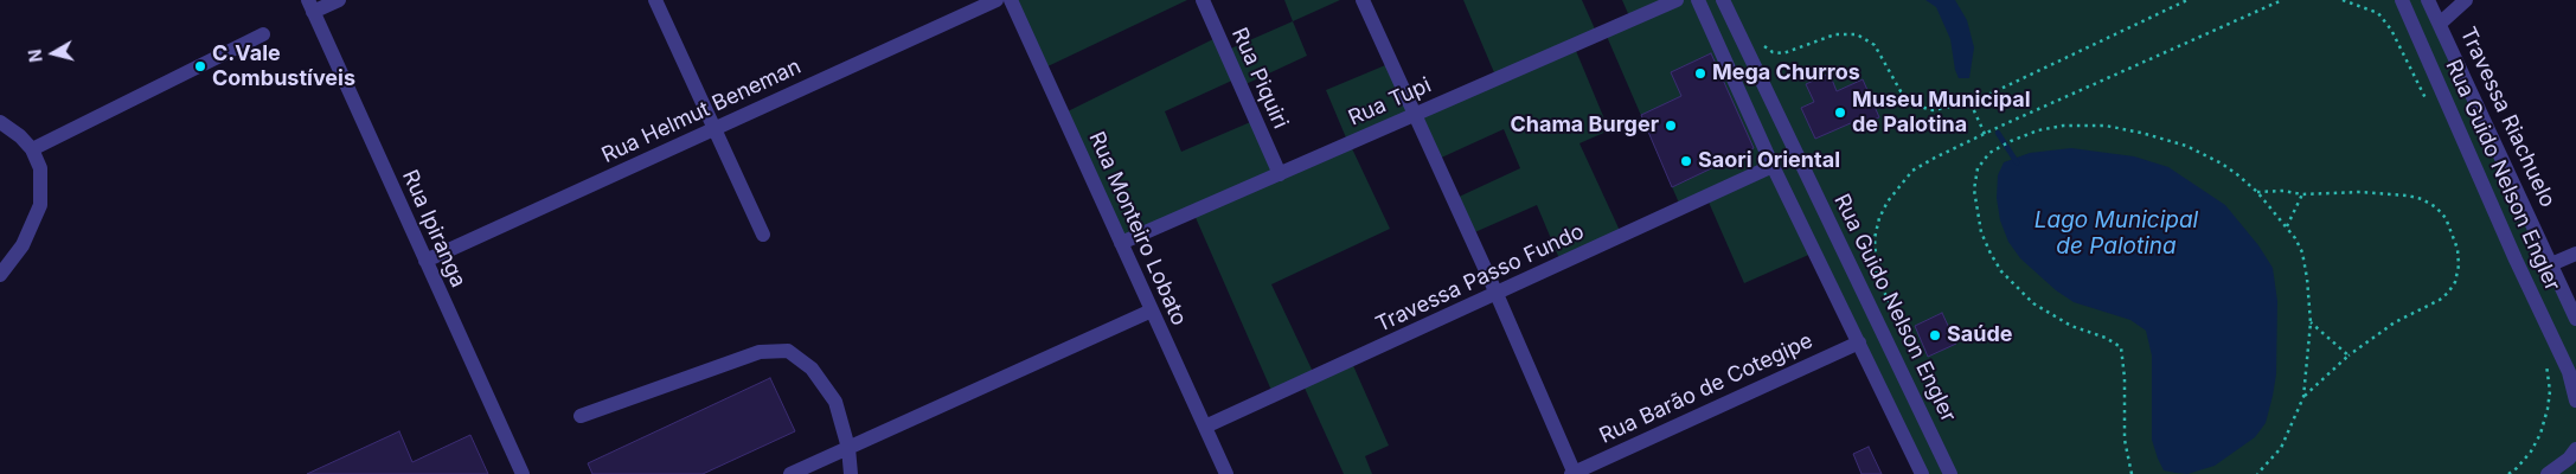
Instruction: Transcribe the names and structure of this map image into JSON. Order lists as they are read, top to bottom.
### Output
{
  "streets": {
    "street": [
      "Rua Piquiri",
      "Rua Tupi",
      "Rua Helmut Beneman",
      "Travessa Riachuelo",
      "Rua Guido Nelson Engler",
      "Rua Ipiranga",
      "Rua Monteiro Lobato",
      "Travessa Passo Fundo",
      "Rua Barão de Cotegipe"
    ]
  },
  "crossings": [
    ["Rua Piquiri", "Rua Tupi"],
    ["Rua Tupi", "Rua Monteiro Lobato"],
    ["Rua Helmut Beneman", "Rua Ipiranga"],
    ["Rua Monteiro Lobato", "Travessa Passo Fundo"]
  ],
  "water": ["Lago Municipal de Palotina"],
  "places": [
    "C.Vale Combustíveis",
    "Mega Churros",
    "Museu Municipal de Palotina",
    "Chama Burger",
    "Saori Oriental",
    "Saúde"
  ],
  "north": "left"
}
